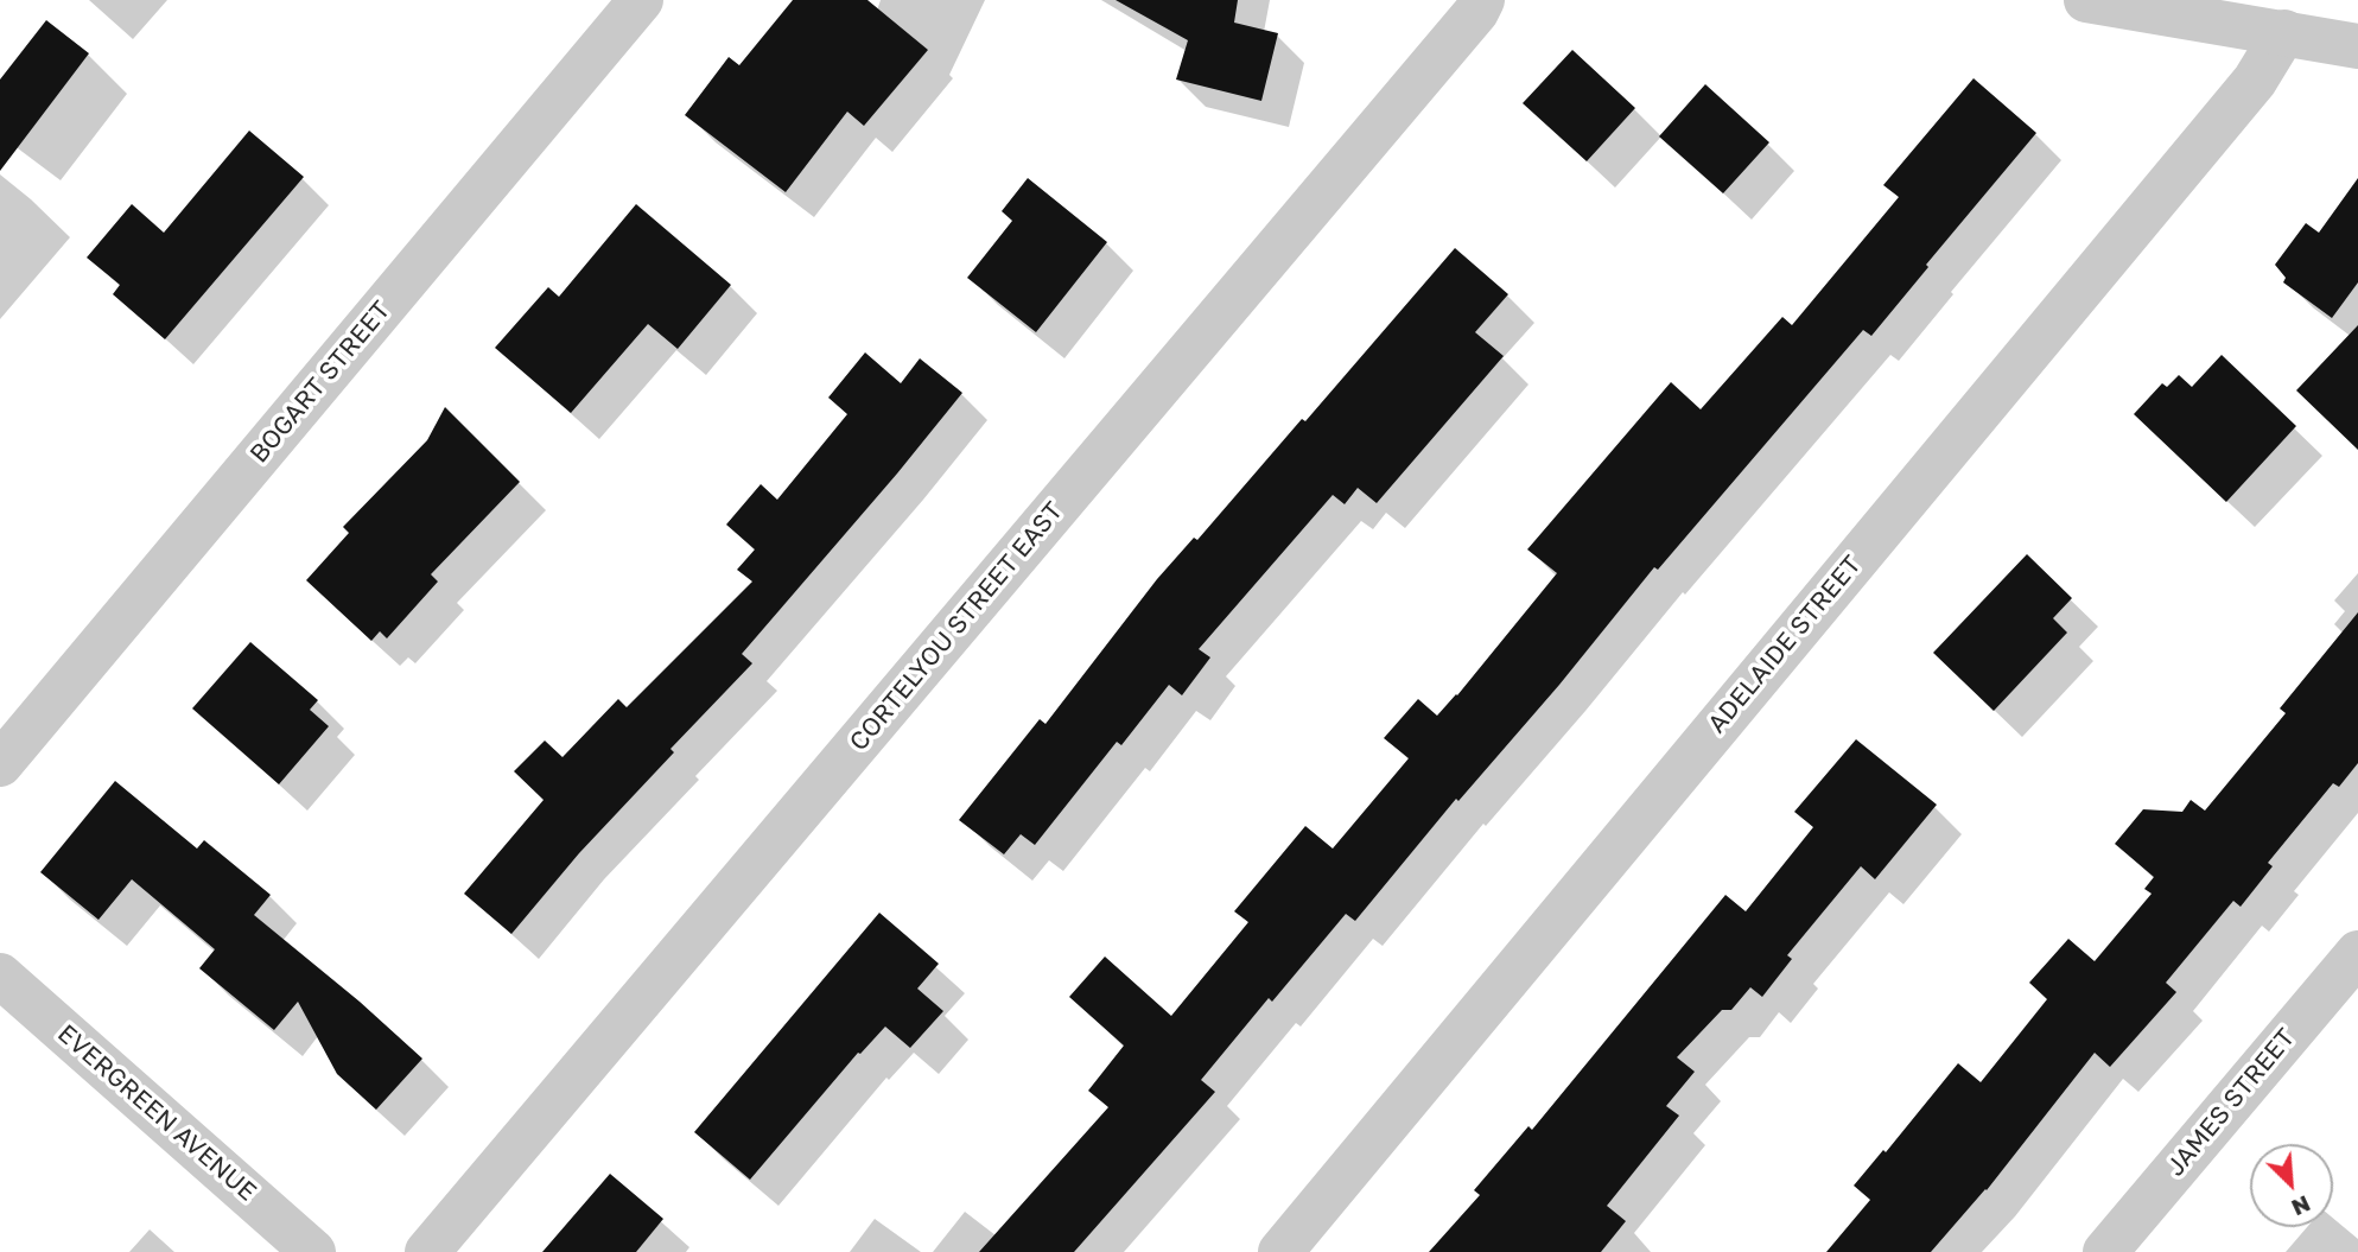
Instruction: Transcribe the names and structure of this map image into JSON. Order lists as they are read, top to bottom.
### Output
{
  "streets": {
    "street": [
      "BOGART STREET",
      "CORTELYOU STREET EAST",
      "ADELAIDE STREET",
      "JAMES STREET",
      "EVERGREEN AVENUE"
    ]
  },
  "north": "bottom right"
}
